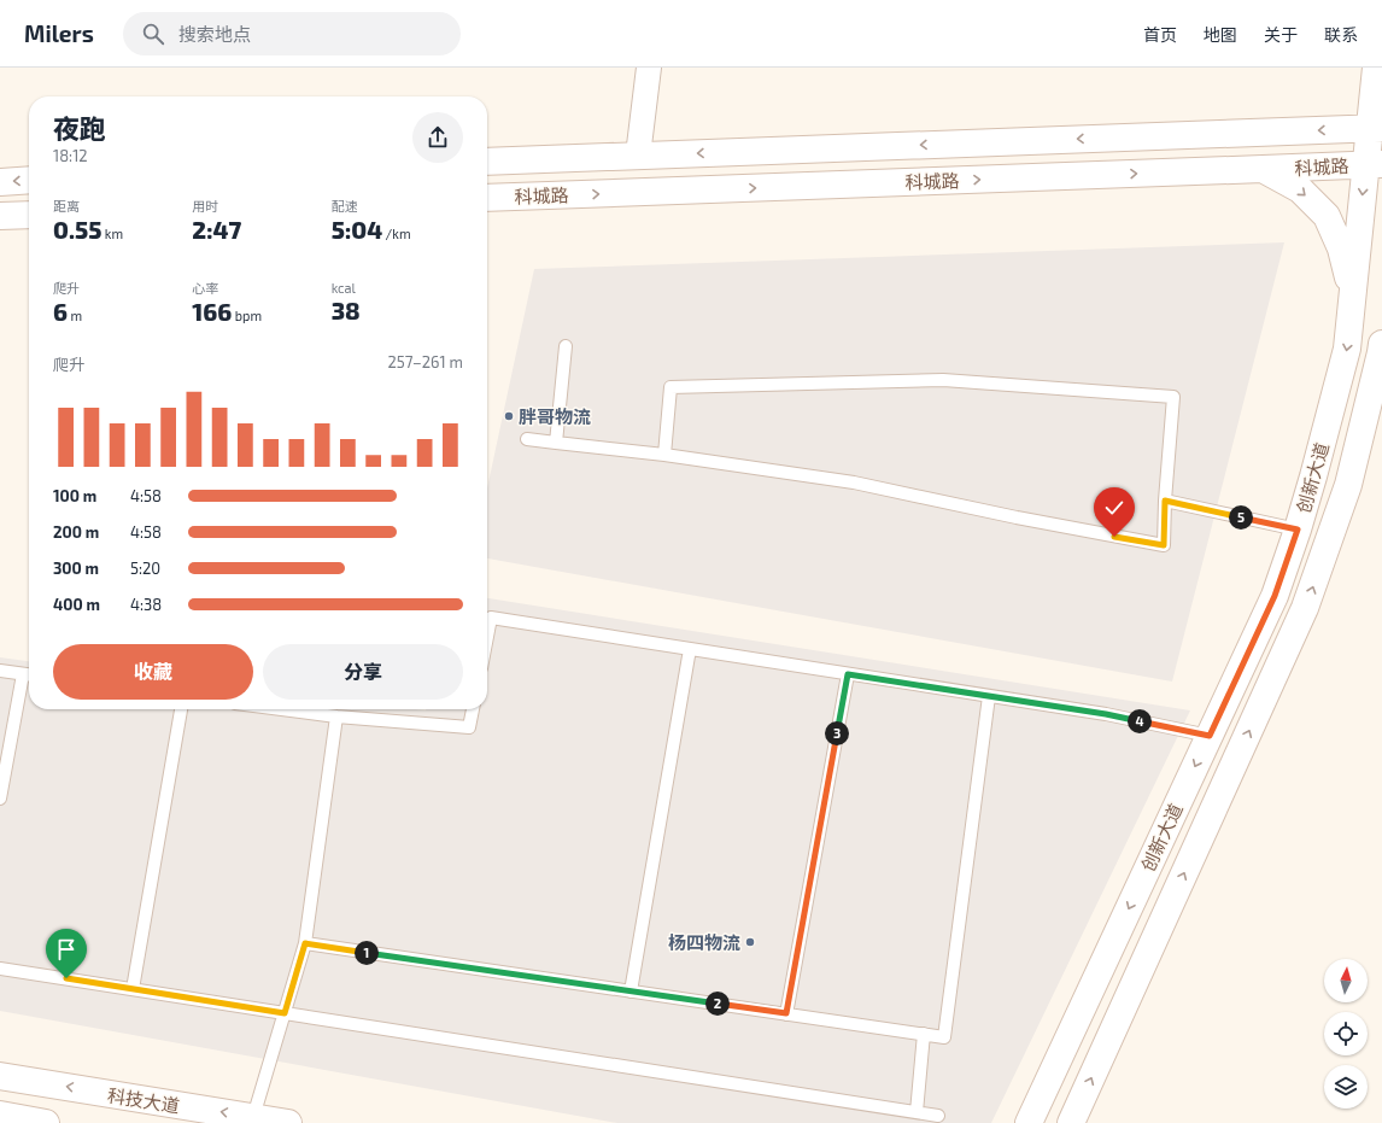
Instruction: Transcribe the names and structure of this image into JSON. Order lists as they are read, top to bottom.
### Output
{
  "streets": {
    "main road": ["科城路", "创新大道", "科技大道"]
  },
  "crossings": [
    ["科城路", "创新大道"]
  ],
  "one_way": ["科技大道"],
  "places": ["胖哥物流", "杨四物流"],
  "north": "top",
  "page": {
    "header": "Milers",
    "search": "搜索地点",
    "nav": [
      "首页",
      "地图",
      "关于",
      "联系"
    ],
    "heading": ["夜跑", "18:12"],
    "stats": [
      ["距离", "0.55 km"],
      ["用时", "2:47"],
      ["配速", "5:04 /km"],
      ["爬升", "6 m"],
      ["心率", "166 bpm"],
      ["kcal", "38"]
    ],
    "chart": ["爬升", "257–261 m"],
    "list": [
      {
        "name": "100 m",
        "note": "4:58"
      },
      {
        "name": "200 m",
        "note": "4:58"
      },
      {
        "name": "300 m",
        "note": "5:20"
      },
      {
        "name": "400 m",
        "note": "4:38"
      }
    ],
    "pins": [
      "5",
      "4",
      "3",
      "1",
      "2"
    ],
    "buttons": ["收藏", "分享"]
  }
}
